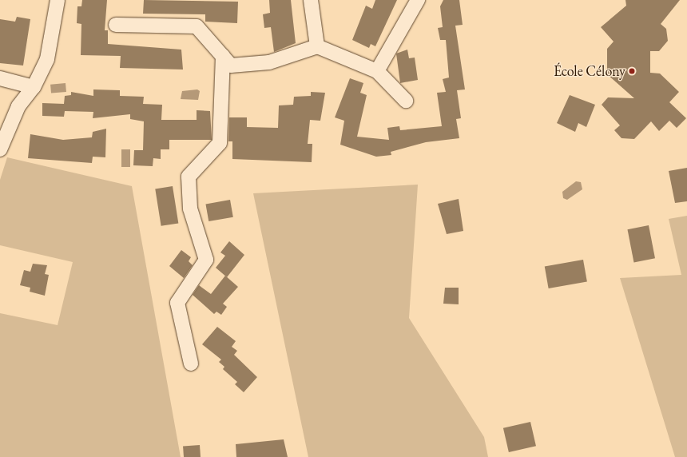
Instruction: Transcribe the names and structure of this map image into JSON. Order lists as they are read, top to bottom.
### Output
{
  "places": ["École Célony"]
}
